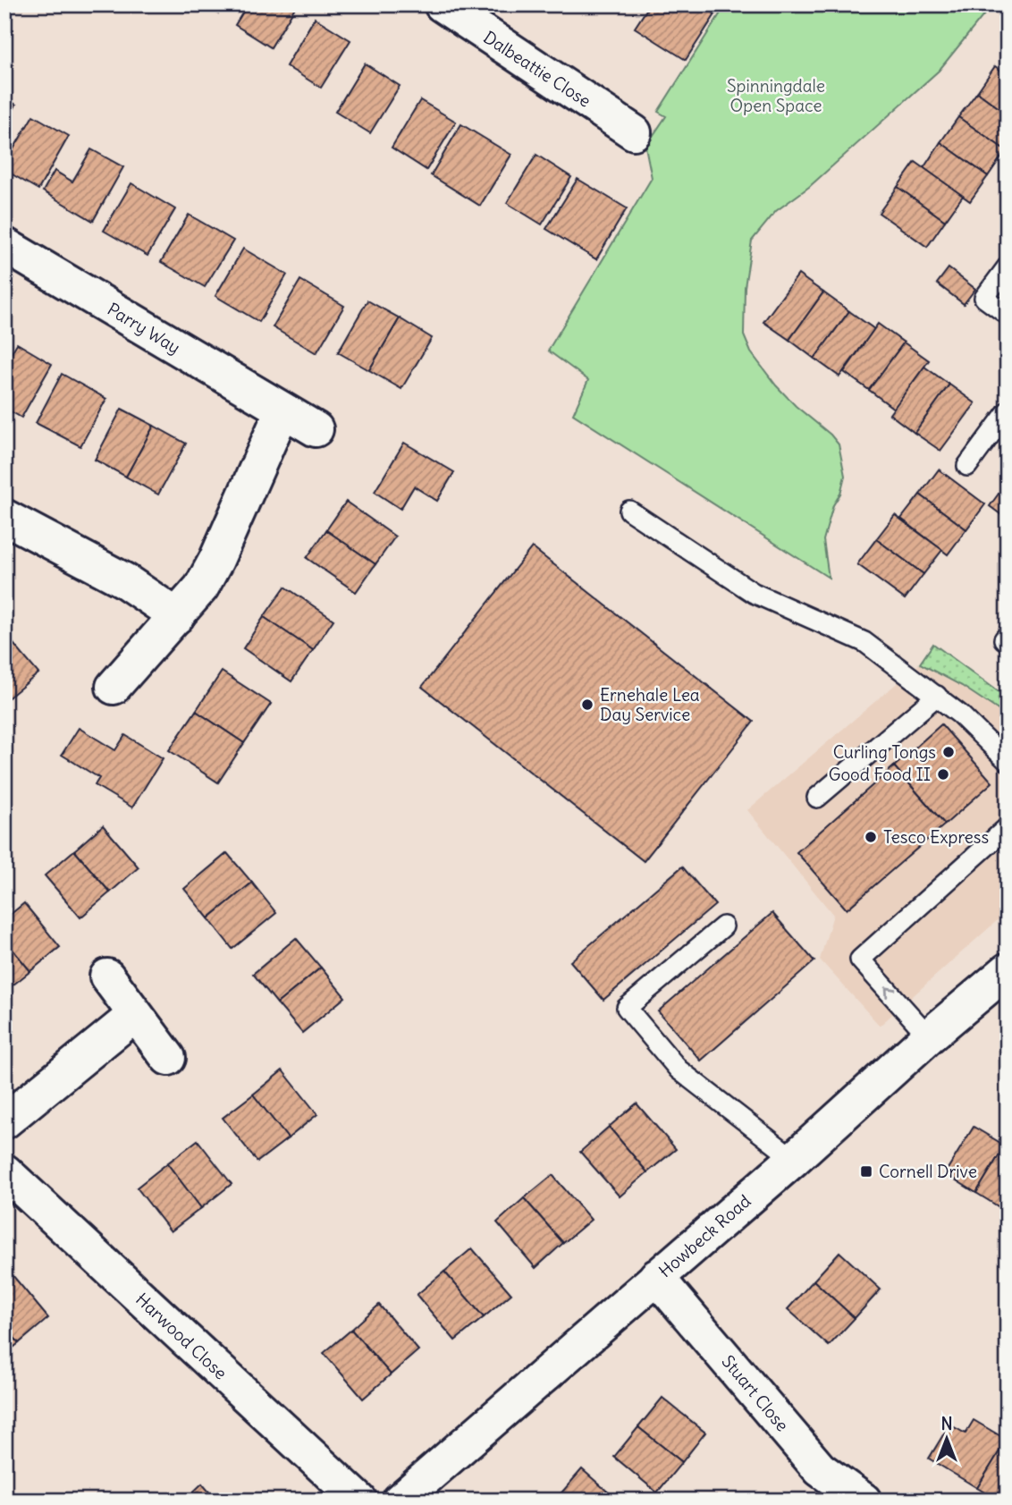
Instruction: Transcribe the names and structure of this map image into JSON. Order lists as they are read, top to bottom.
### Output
{
  "streets": {
    "street": [
      "Dalbeattie Close",
      "Parry Way",
      "Howbeck Road",
      "Harwood Close",
      "Stuart Close"
    ]
  },
  "crossings": [
    ["Howbeck Road", "Stuart Close"]
  ],
  "parks": ["Spinningdale Open Space"],
  "places": {
    "other": [
      "Ernehale Lea Day Service",
      "Curling Tongs",
      "Good Food II",
      "Tesco Express"
    ],
    "transit": ["Cornell Drive"]
  },
  "north": "top"
}
